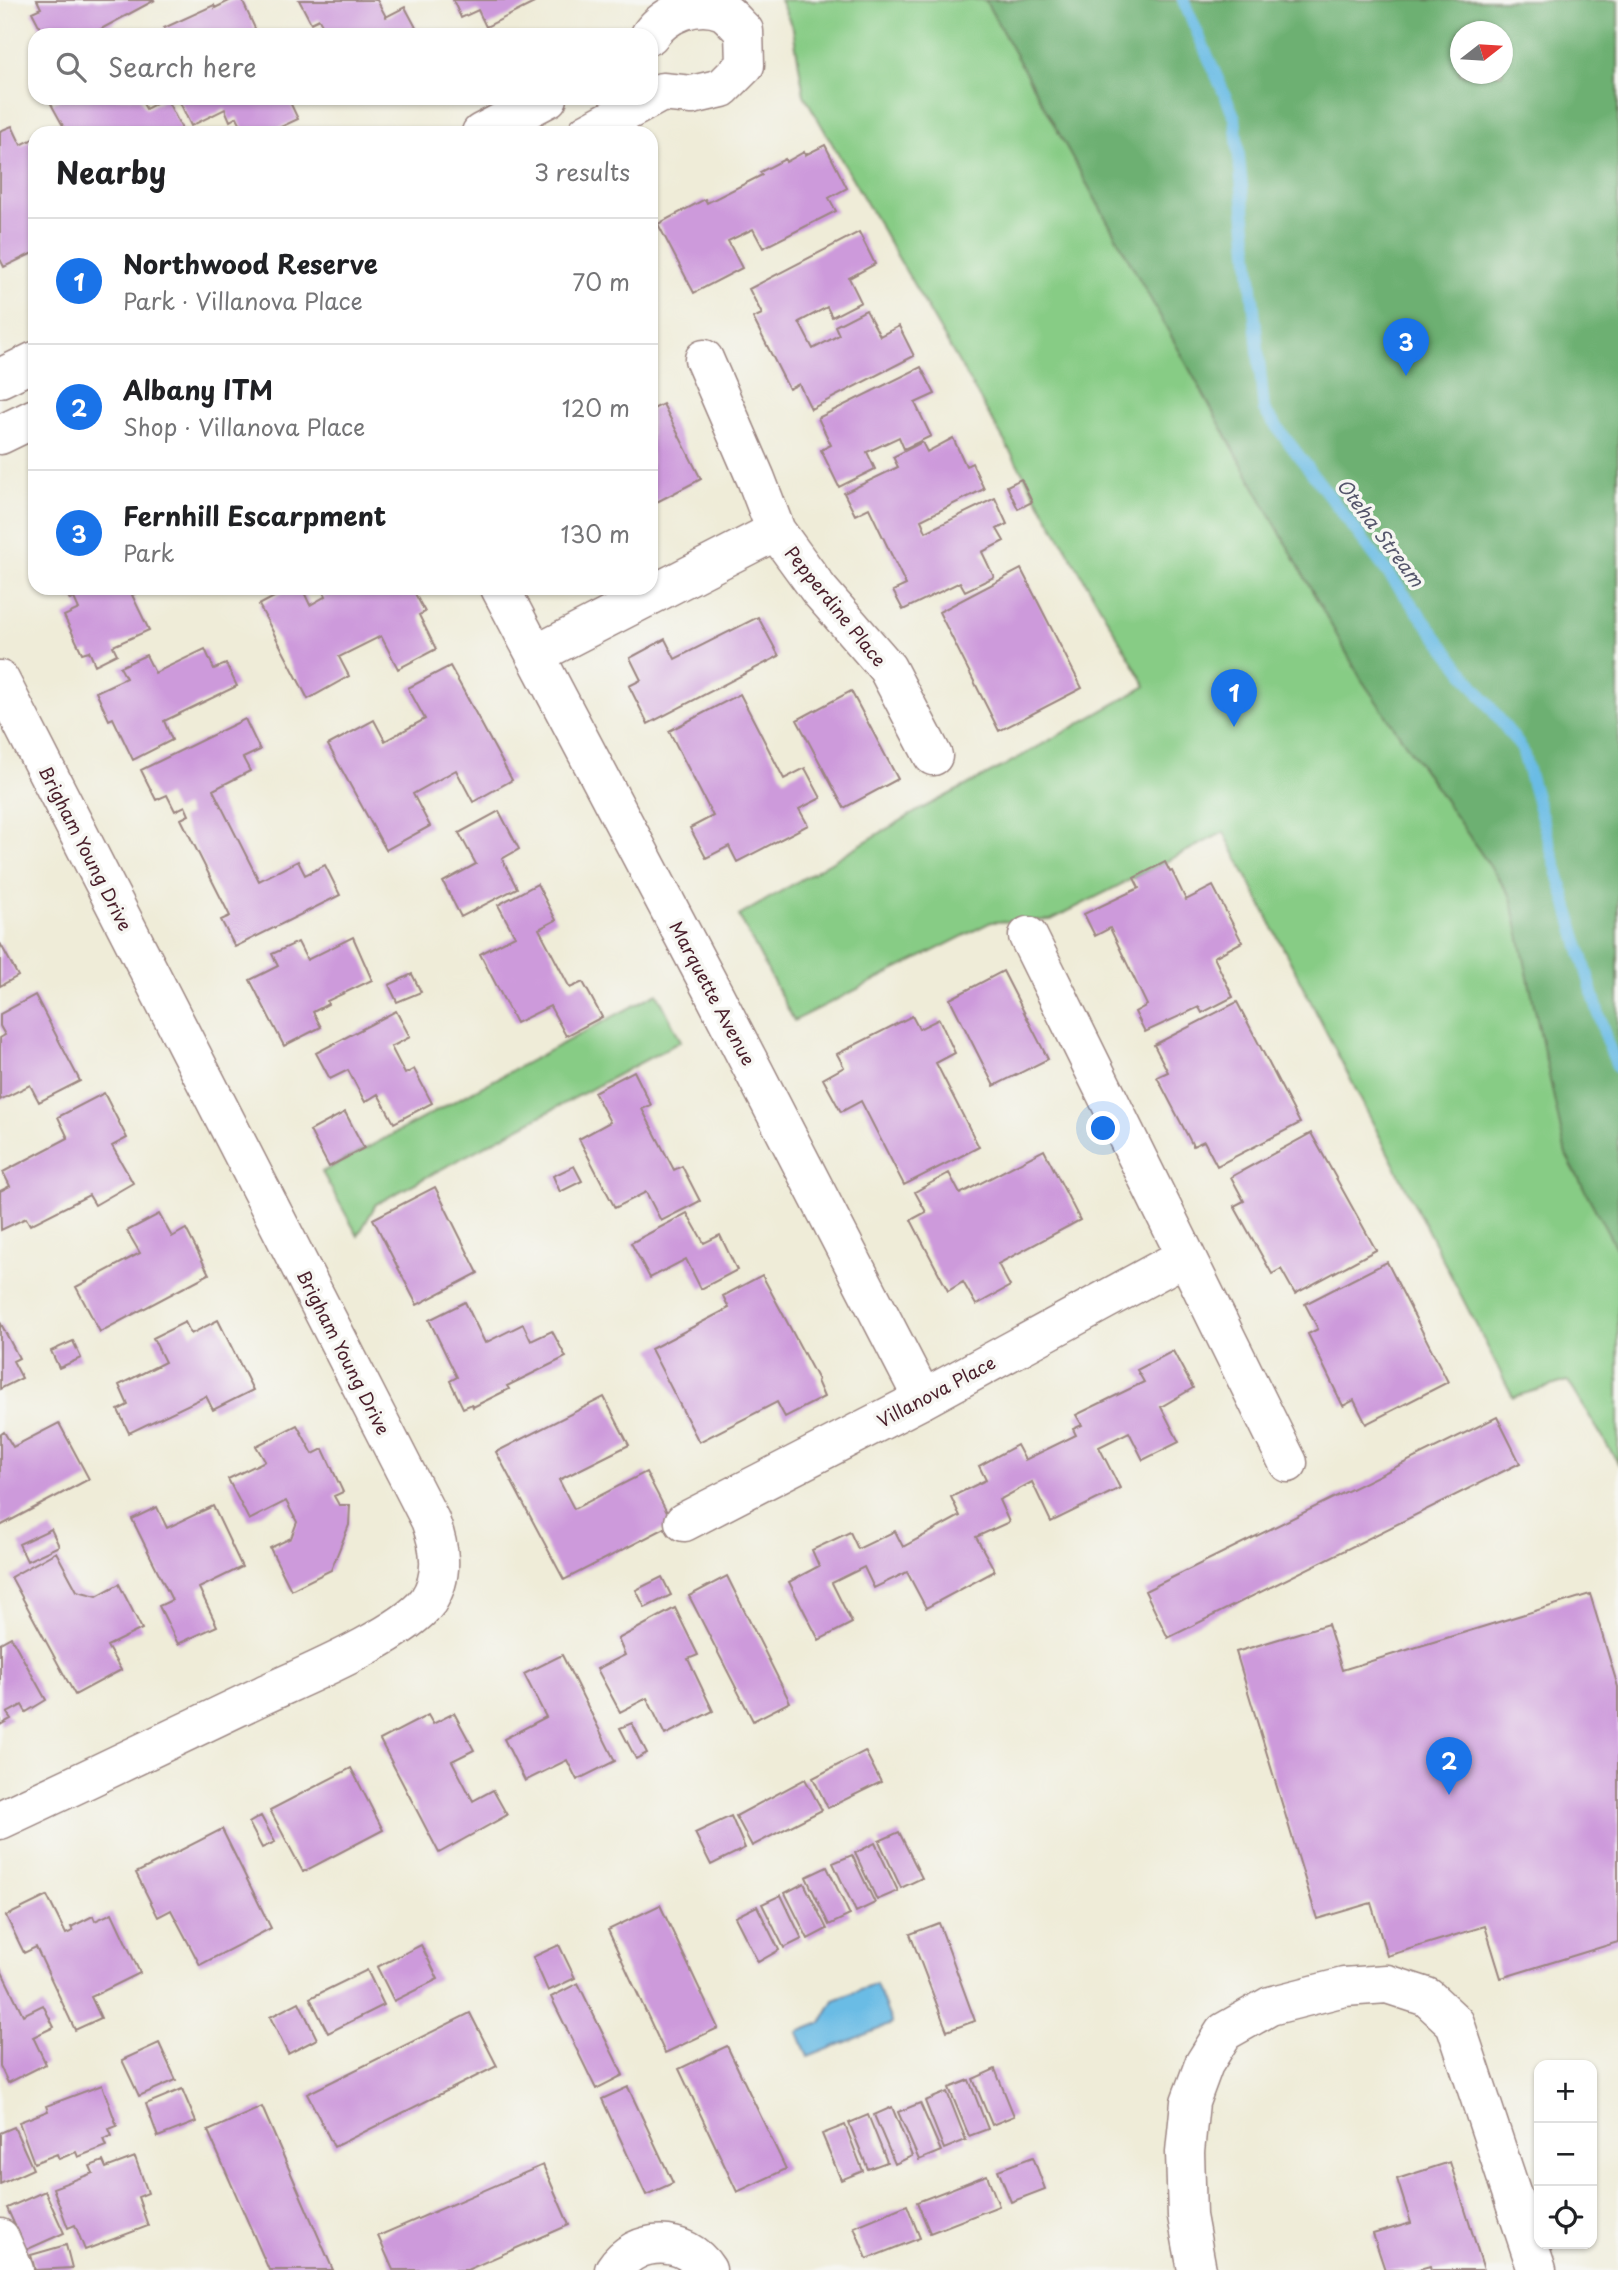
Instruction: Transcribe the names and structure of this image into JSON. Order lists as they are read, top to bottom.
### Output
{
  "streets": {
    "street": [
      "Pepperdine Place",
      "Brigham Young Drive",
      "Marquette Avenue",
      "Villanova Place"
    ]
  },
  "crossings": [
    ["Pepperdine Place", "Marquette Avenue"],
    ["Marquette Avenue", "Villanova Place"]
  ],
  "water": ["Oteha Stream"],
  "north": "right",
  "page": {
    "search": "Search here",
    "heading": ["Nearby", "3 results"],
    "list": [
      {
        "mark": "1",
        "name": "Northwood Reserve",
        "note": "Park · Villanova Place",
        "value": "70 m"
      },
      {
        "mark": "2",
        "name": "Albany ITM",
        "note": "Shop · Villanova Place",
        "value": "120 m"
      },
      {
        "mark": "3",
        "name": "Fernhill Escarpment",
        "note": "Park",
        "value": "130 m"
      }
    ],
    "pins": ["3", "1", "2"],
    "map_buttons": ["+", "−"]
  }
}
